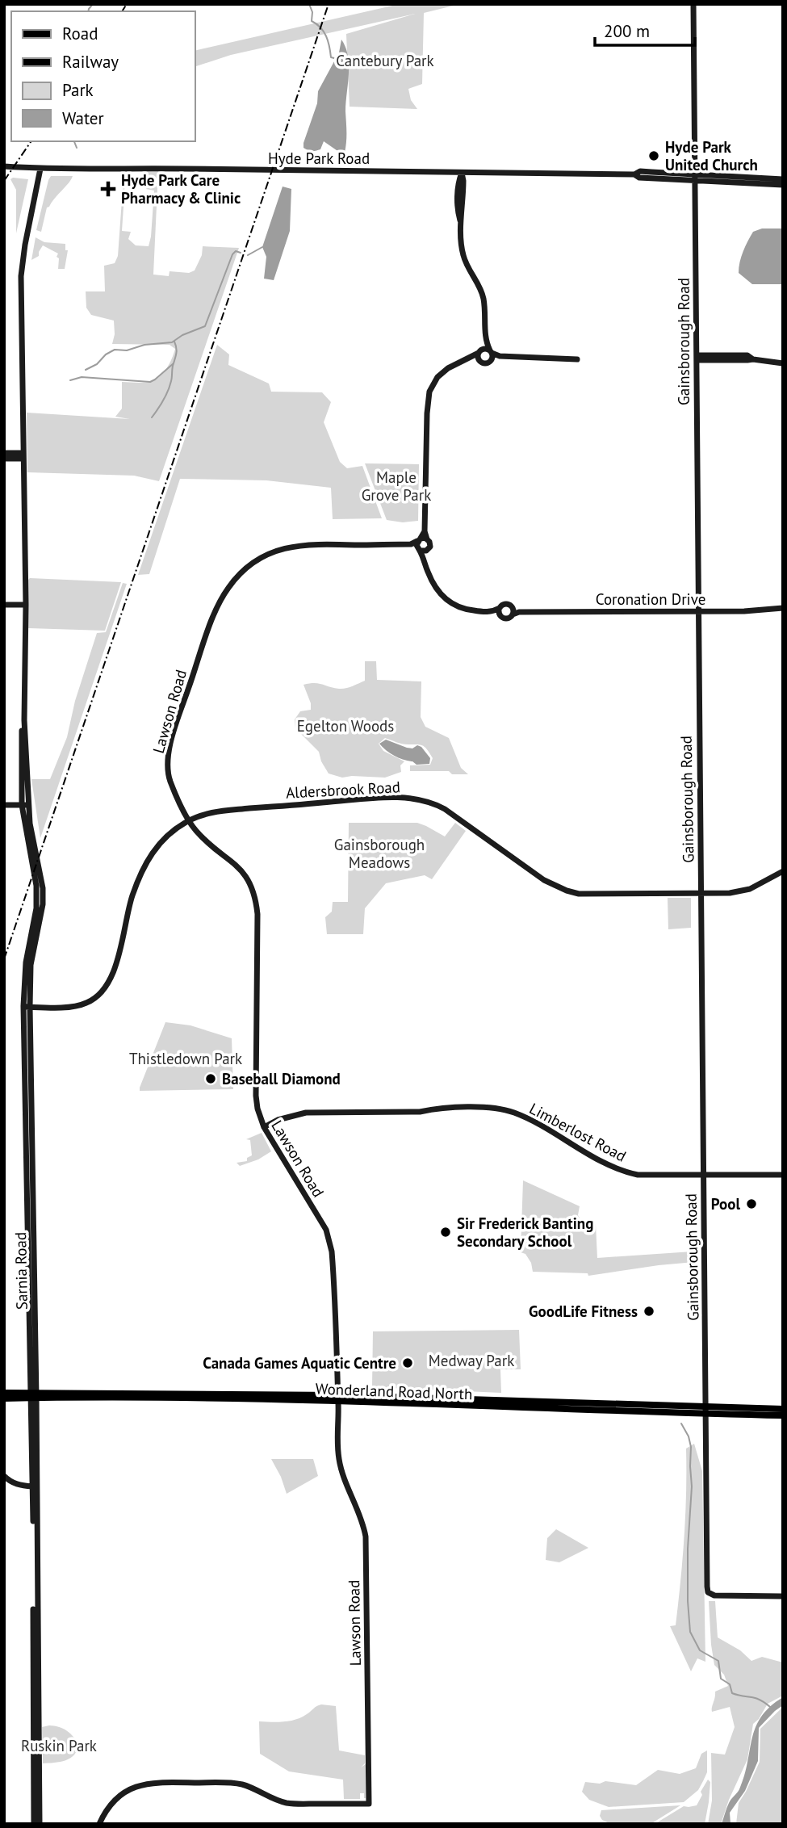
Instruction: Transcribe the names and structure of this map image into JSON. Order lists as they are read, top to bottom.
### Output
{
  "streets": {
    "main road": ["Wonderland Road North"],
    "street": [
      "Hyde Park Road",
      "Gainsborough Road",
      "Coronation Drive",
      "Lawson Road",
      "Aldersbrook Road",
      "Limberlost Road",
      "Sarnia Road"
    ]
  },
  "crossings": [
    ["Hyde Park Road", "Gainsborough Road"],
    ["Hyde Park Road", "Sarnia Road"],
    ["Gainsborough Road", "Coronation Drive"],
    ["Gainsborough Road", "Aldersbrook Road"],
    ["Gainsborough Road", "Limberlost Road"],
    ["Gainsborough Road", "Wonderland Road North"],
    ["Lawson Road", "Aldersbrook Road"],
    ["Lawson Road", "Limberlost Road"],
    ["Lawson Road", "Wonderland Road North"],
    ["Aldersbrook Road", "Sarnia Road"],
    ["Sarnia Road", "Wonderland Road North"]
  ],
  "parks": [
    "Cantebury Park",
    "Maple Grove Park",
    "Egelton Woods",
    "Gainsborough Meadows",
    "Thistledown Park",
    "Medway Park",
    "Ruskin Park"
  ],
  "places": {
    "other": [
      "Hyde Park United Church",
      "Baseball Diamond",
      "Pool",
      "Sir Frederick Banting Secondary School",
      "GoodLife Fitness",
      "Canada Games Aquatic Centre"
    ],
    "health": ["Hyde Park Care Pharmacy & Clinic"]
  },
  "legend": [
    "Road",
    "Railway",
    "Park",
    "Water"
  ],
  "scale_bar": "200 m"
}
